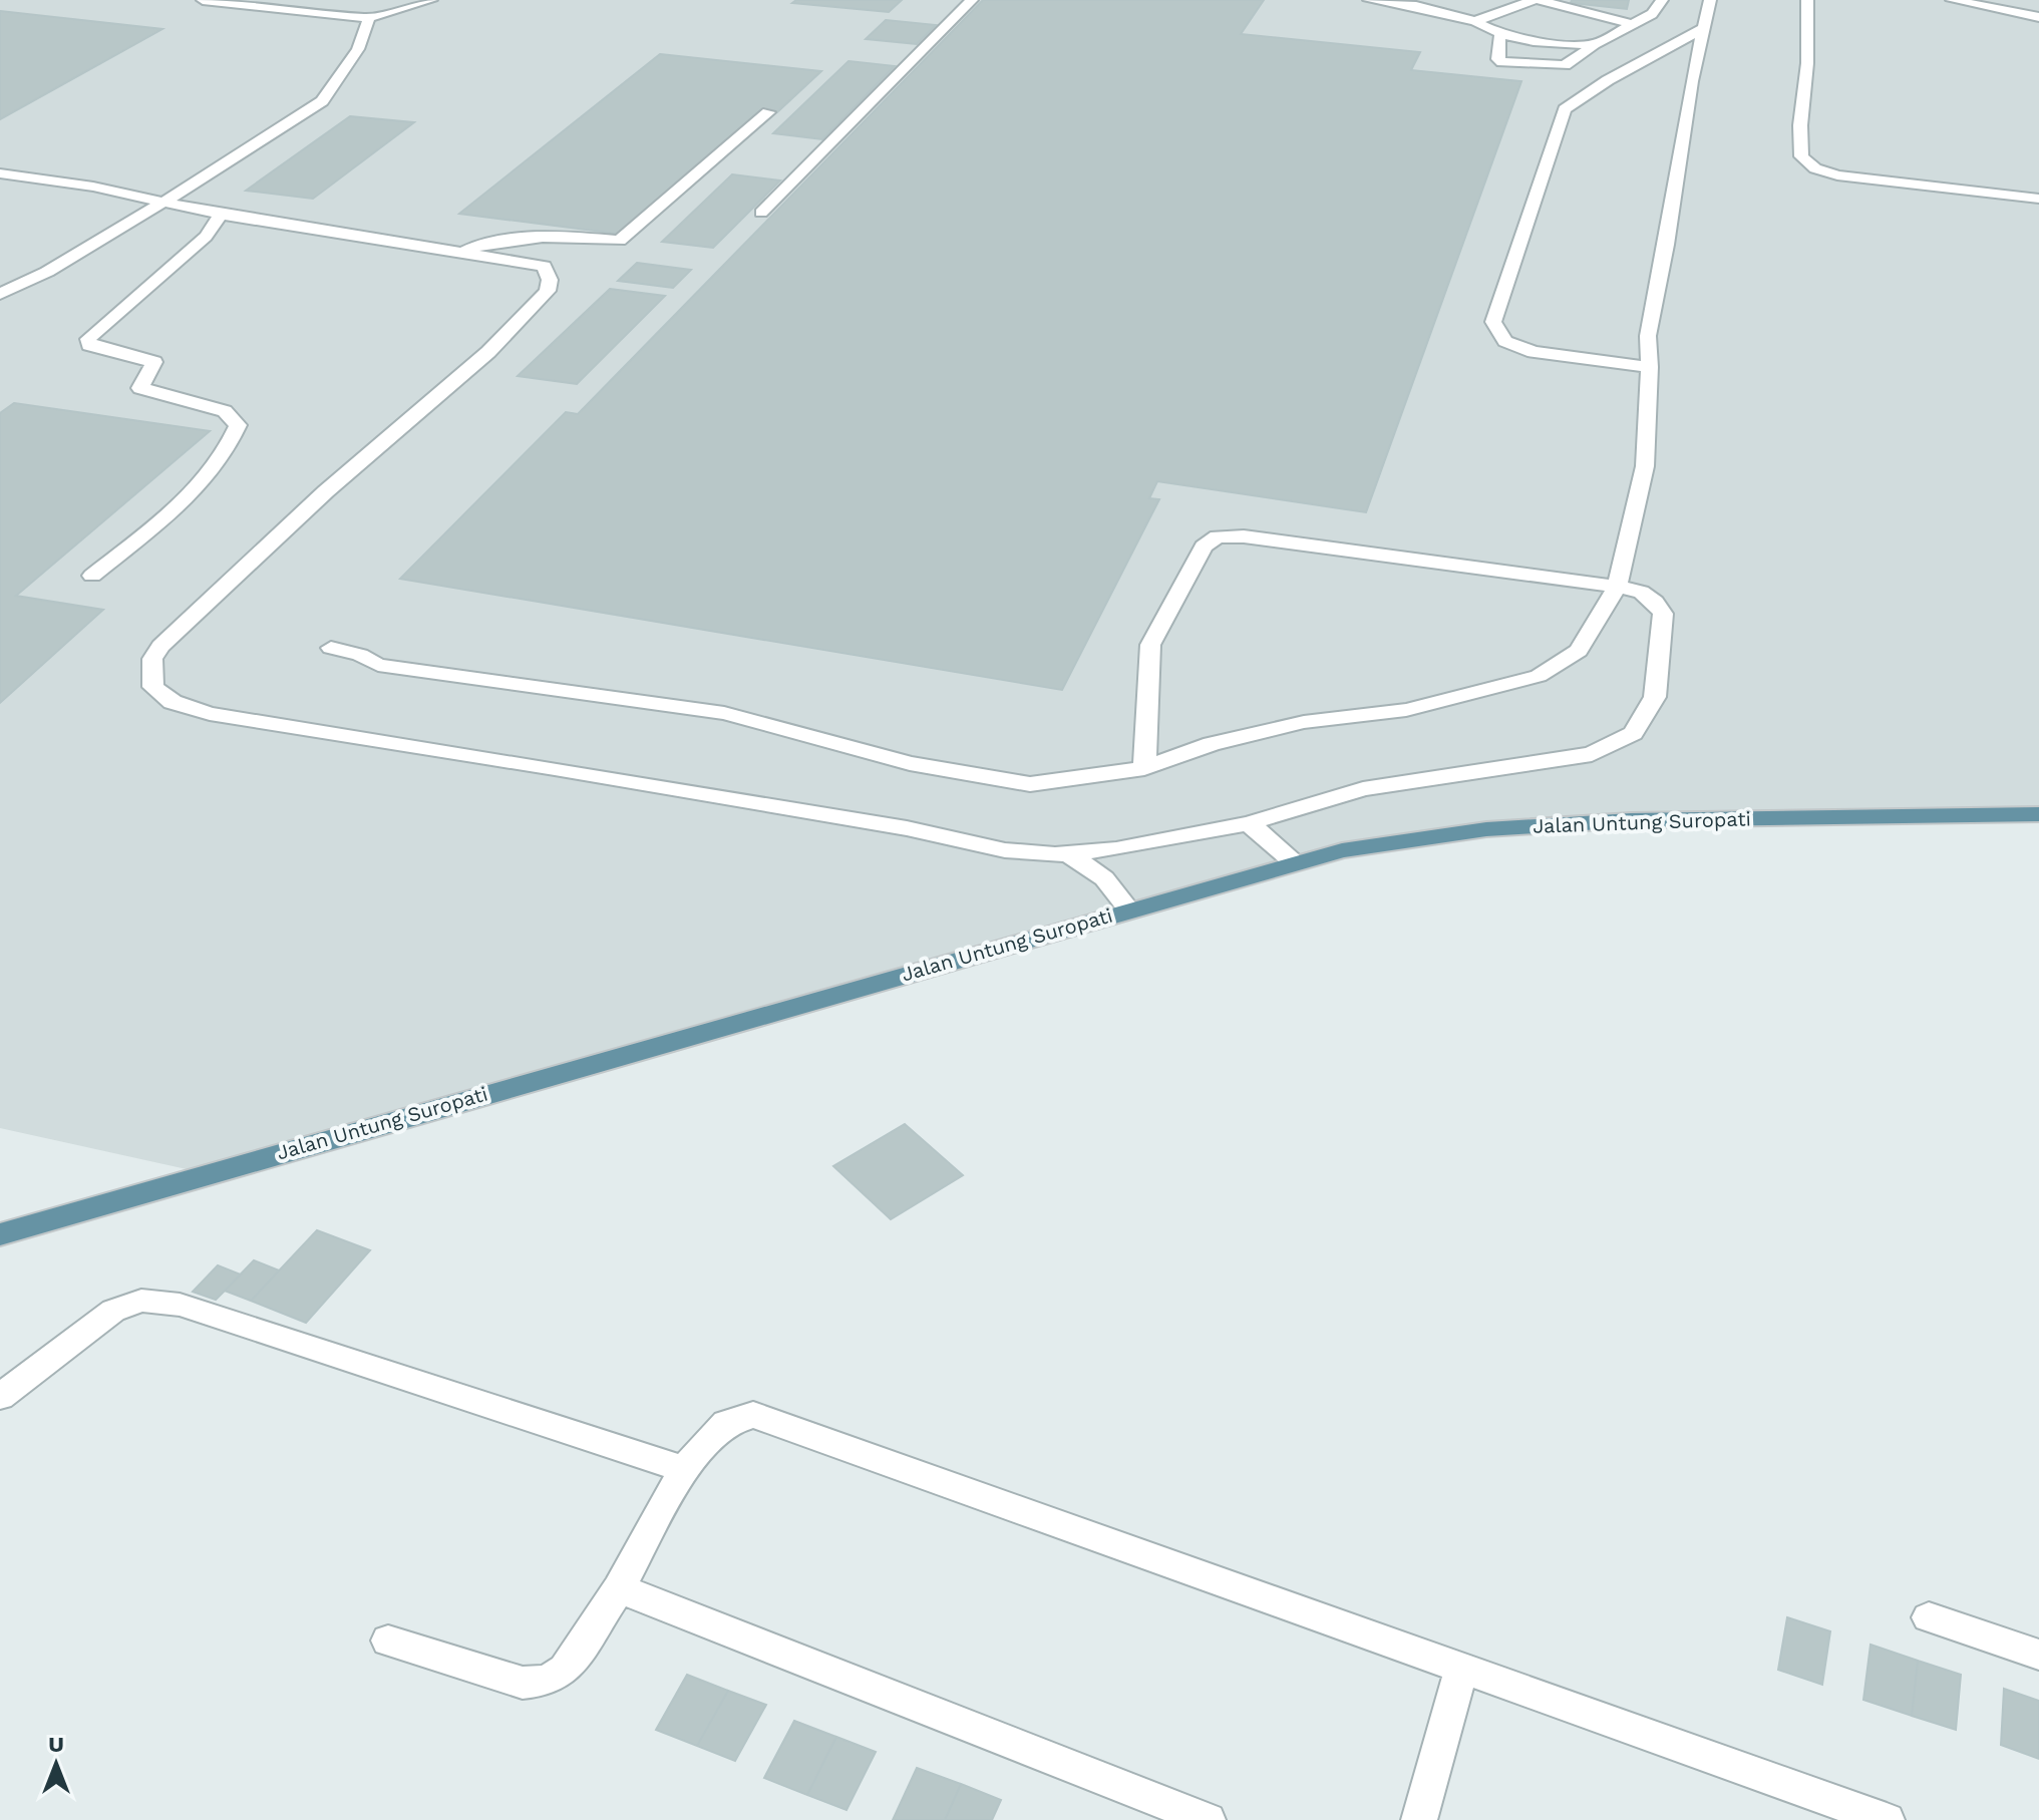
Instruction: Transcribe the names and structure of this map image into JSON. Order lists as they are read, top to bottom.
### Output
{
  "streets": {
    "main road": ["Jalan Untung Suropati"]
  },
  "north": "top"
}
